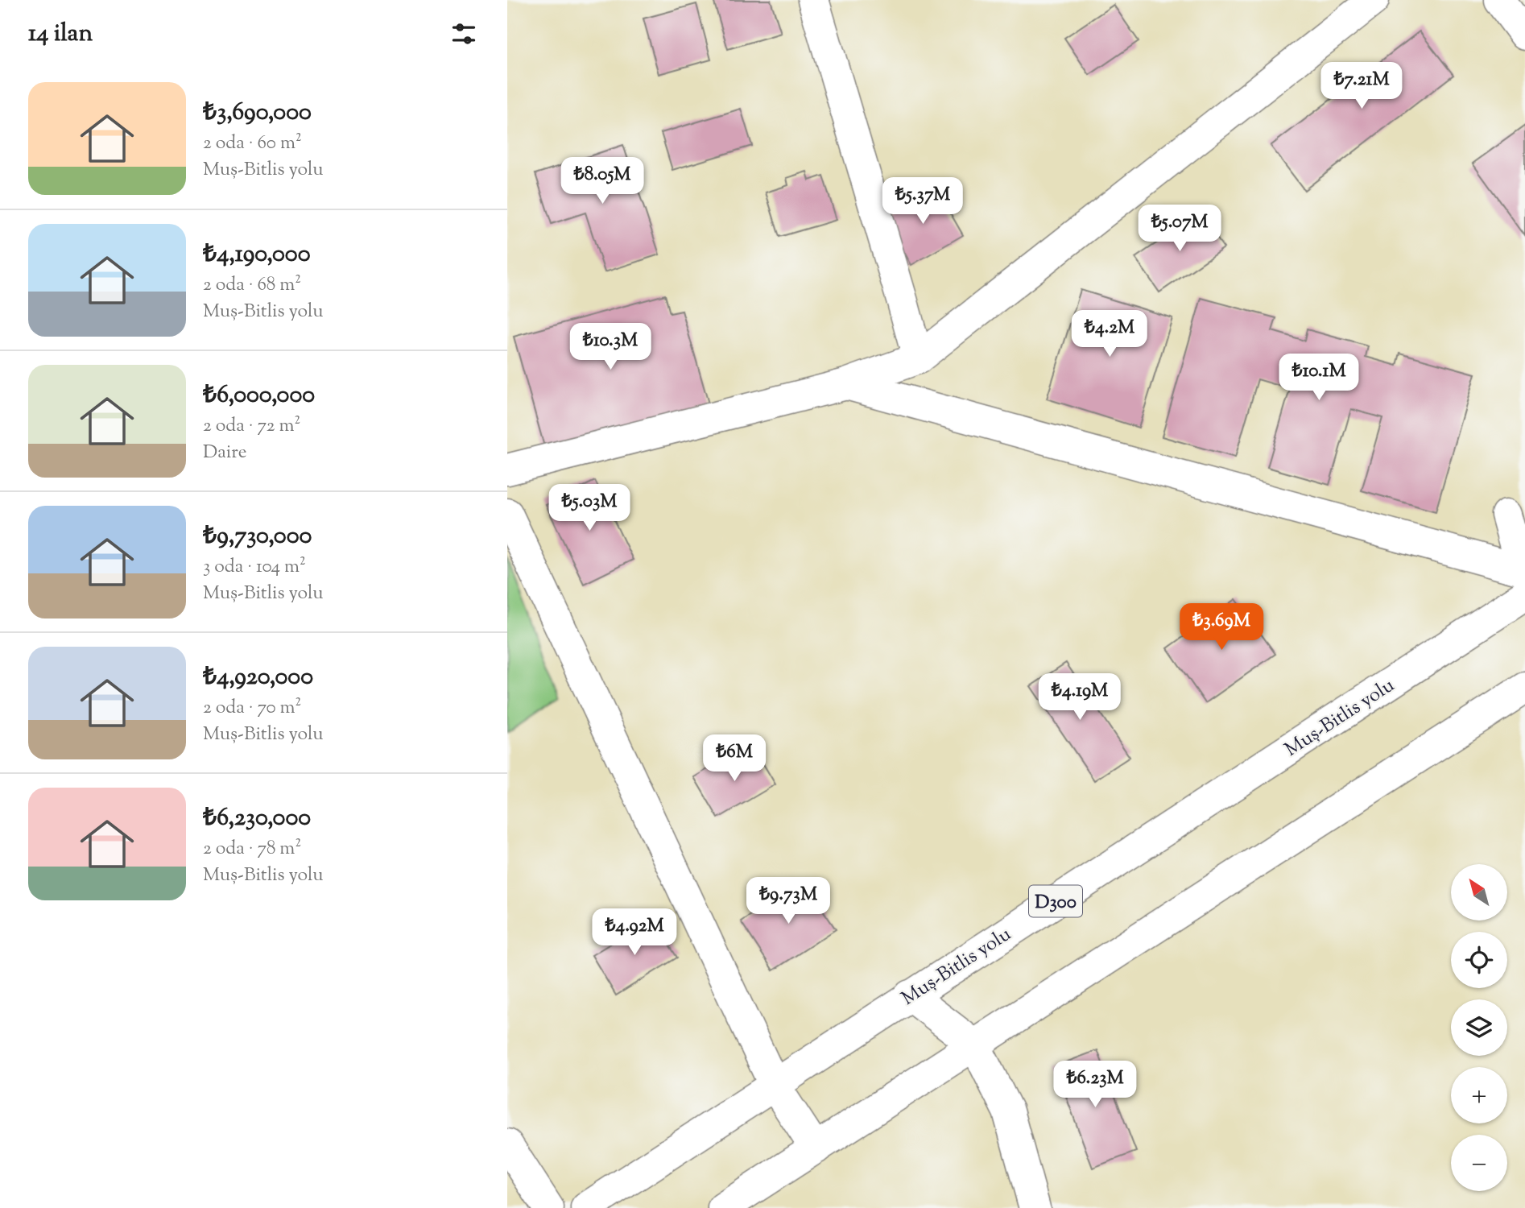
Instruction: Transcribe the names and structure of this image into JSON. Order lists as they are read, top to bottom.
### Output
{
  "streets": {
    "main road": ["Muş-Bitlis yolu", "D300"]
  },
  "north": "top left",
  "page": {
    "heading": "14 ilan",
    "price": [
      "₺7.21M",
      "₺8.05M",
      "₺5.37M",
      "₺5.07M",
      "₺4.2M",
      "₺10.3M",
      "₺10.1M",
      "₺5.03M",
      "₺3.69M",
      "₺4.19M",
      "₺6M",
      "₺9.73M",
      "₺4.92M",
      "₺6.23M"
    ],
    "list": [
      {
        "name": "₺3,690,000",
        "note": "2 oda · 60 m² · Muş-Bitlis yolu"
      },
      {
        "name": "₺4,190,000",
        "note": "2 oda · 68 m² · Muş-Bitlis yolu"
      },
      {
        "name": "₺6,000,000",
        "note": "2 oda · 72 m² · Daire"
      },
      {
        "name": "₺9,730,000",
        "note": "3 oda · 104 m² · Muş-Bitlis yolu"
      },
      {
        "name": "₺4,920,000",
        "note": "2 oda · 70 m² · Muş-Bitlis yolu"
      },
      {
        "name": "₺6,230,000",
        "note": "2 oda · 78 m² · Muş-Bitlis yolu"
      }
    ],
    "map_buttons": ["+", "−"]
  }
}
